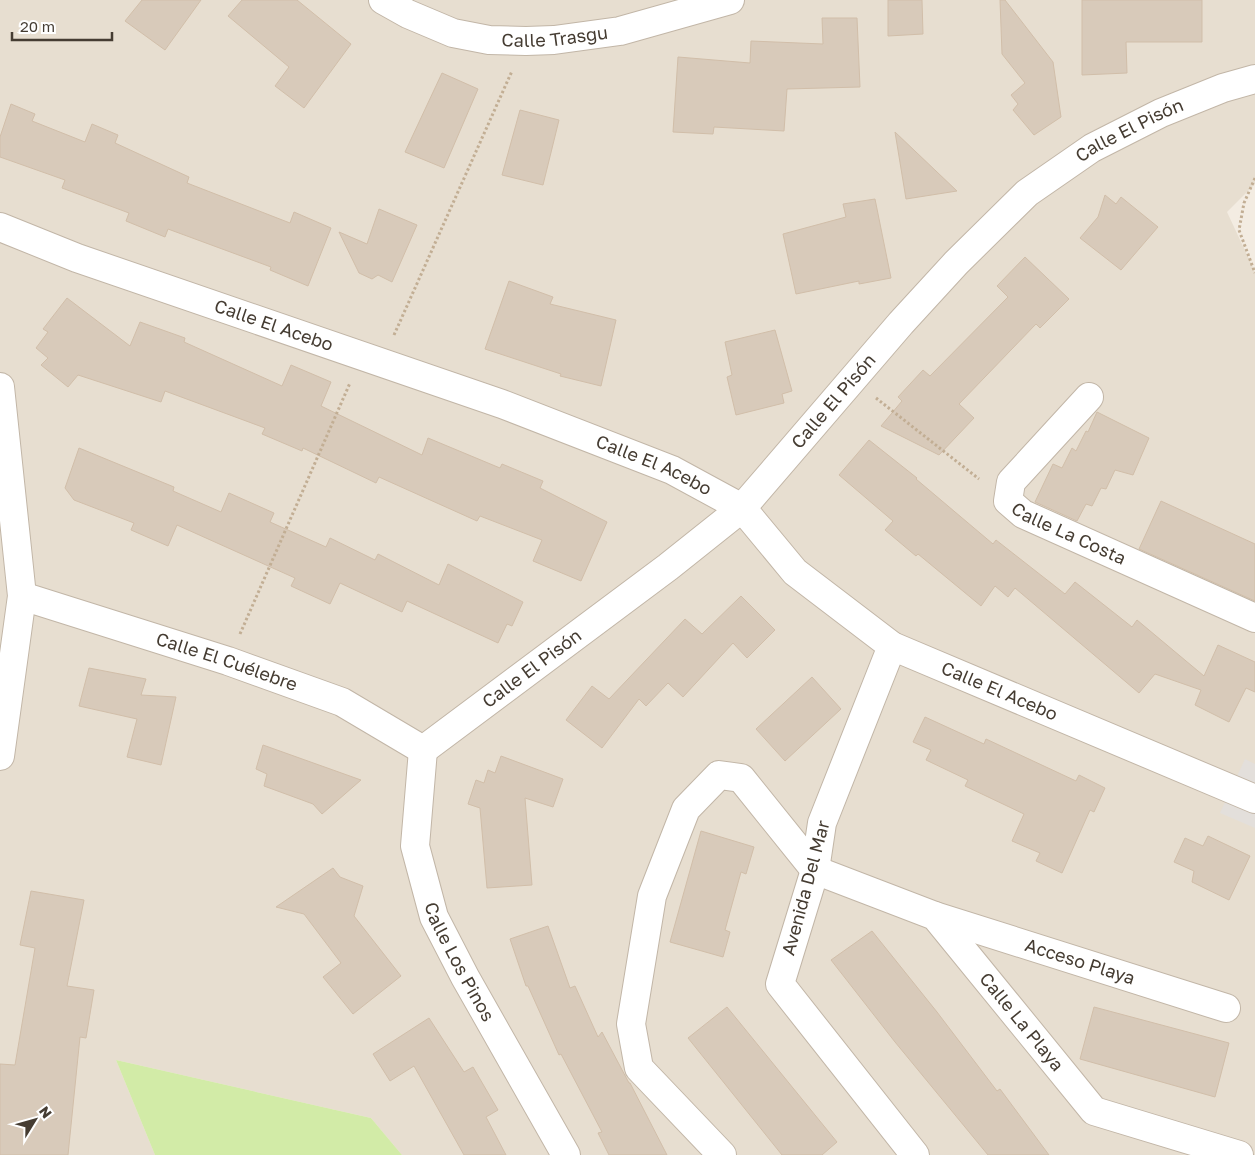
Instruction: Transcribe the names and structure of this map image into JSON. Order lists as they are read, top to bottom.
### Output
{
  "streets": {
    "street": [
      "Calle Trasgu",
      "Calle El Pisón",
      "Calle El Acebo",
      "Calle La Costa",
      "Calle El Cuélebre",
      "Avenida Del Mar",
      "Calle Los Pinos",
      "Acceso Playa",
      "Calle La Playa"
    ]
  },
  "crossings": [
    ["Calle El Pisón", "Calle El Acebo"],
    ["Calle El Pisón", "Calle El Cuélebre"],
    ["Calle El Pisón", "Calle Los Pinos"],
    ["Calle El Acebo", "Avenida Del Mar"],
    ["Calle El Cuélebre", "Calle Los Pinos"],
    ["Avenida Del Mar", "Calle La Playa"],
    ["Acceso Playa", "Calle La Playa"]
  ],
  "scale_bar": "20 m",
  "north": "top right"
}
